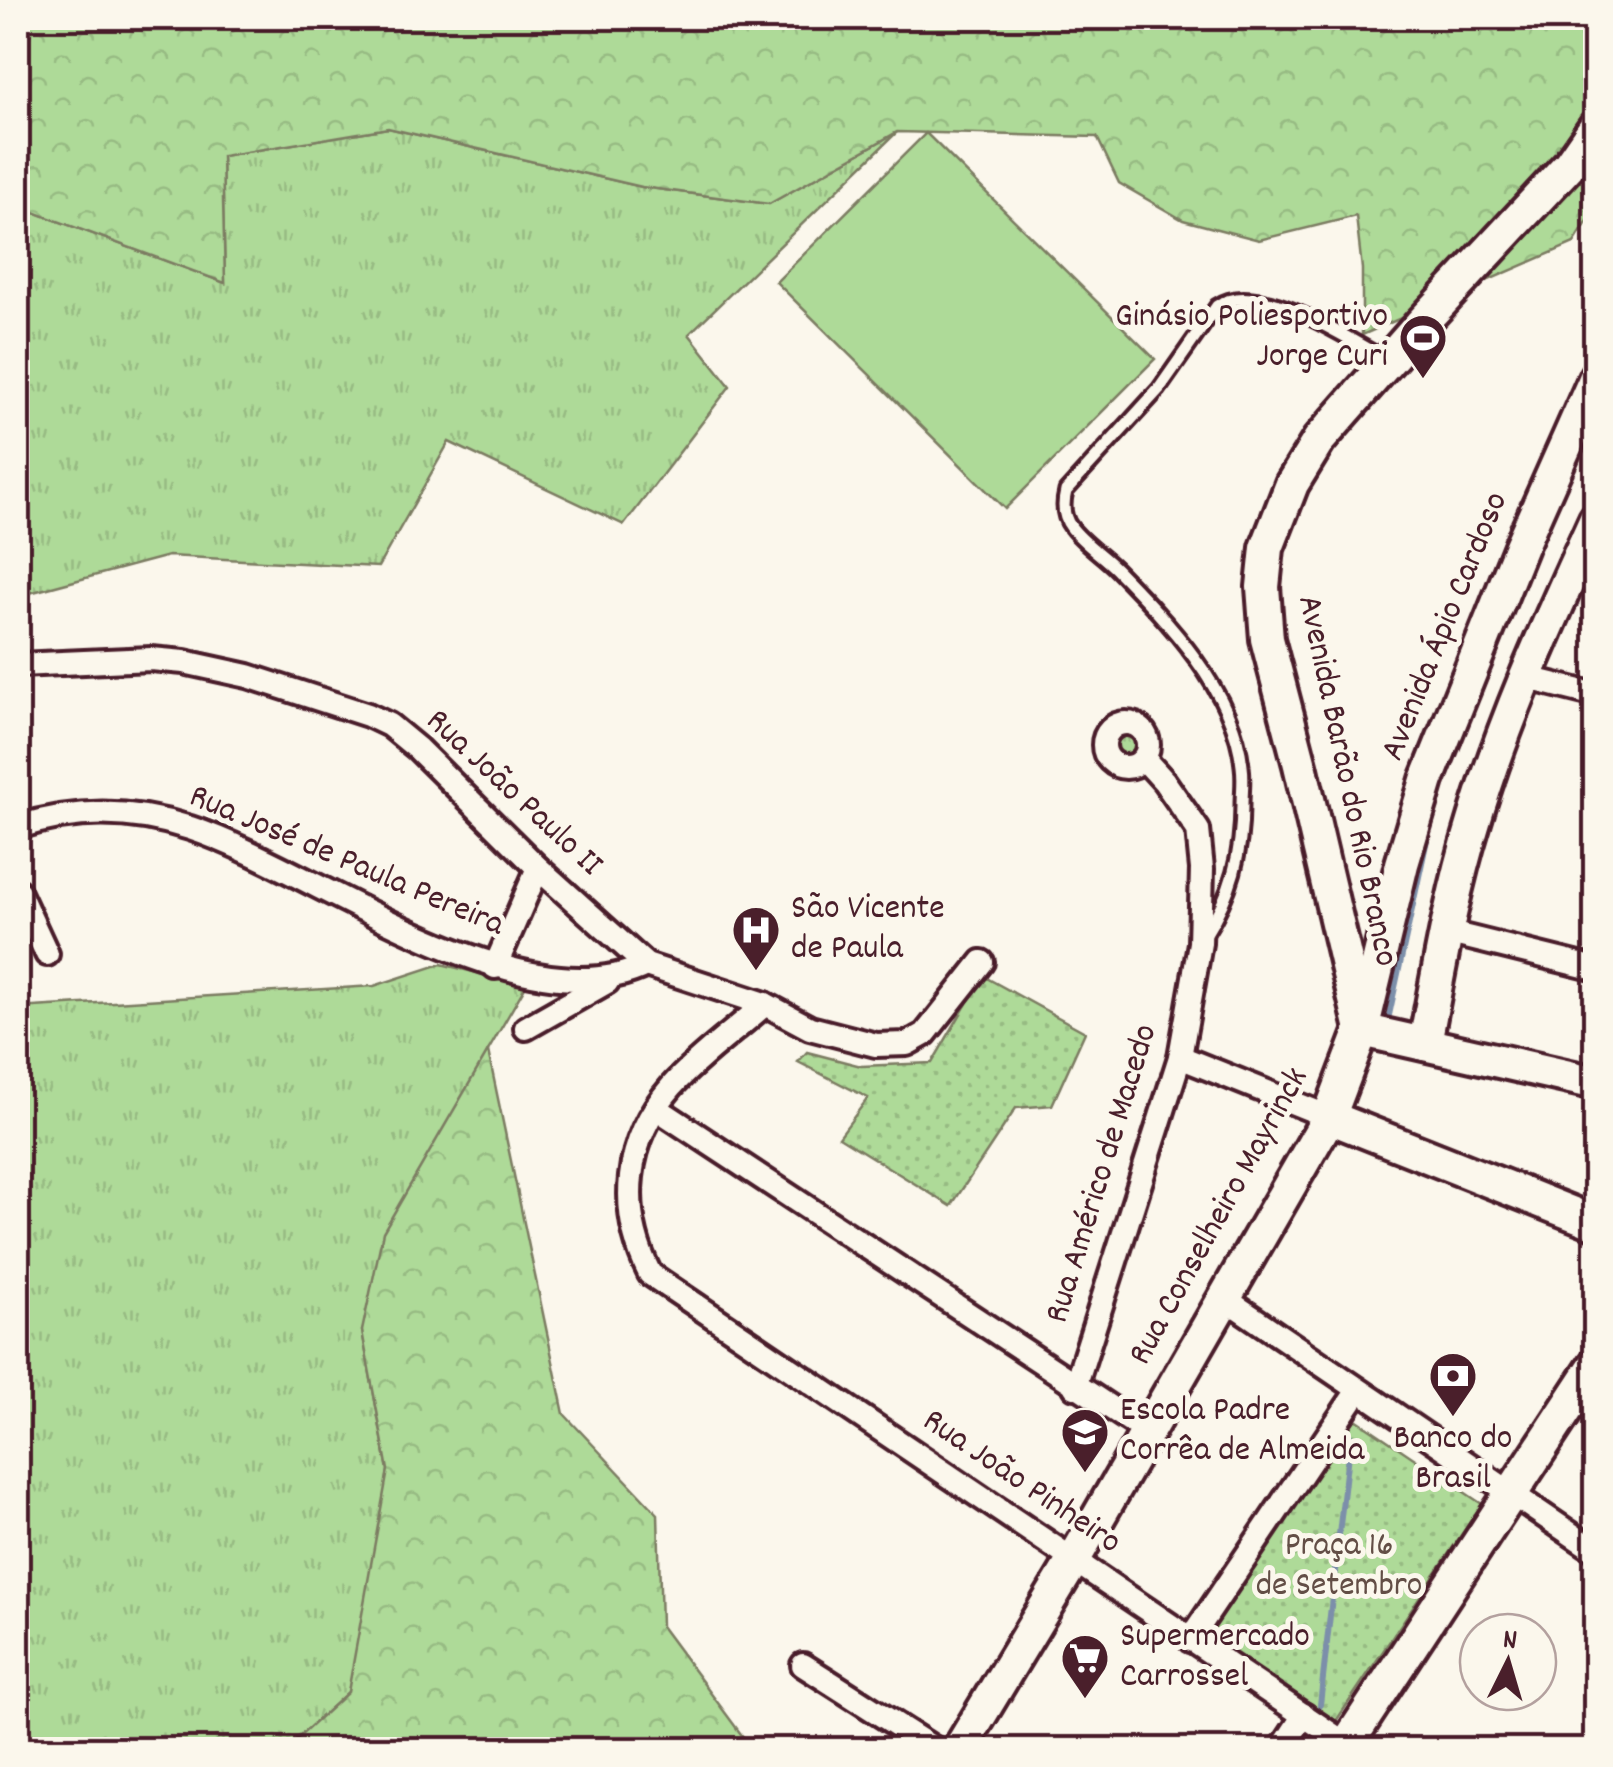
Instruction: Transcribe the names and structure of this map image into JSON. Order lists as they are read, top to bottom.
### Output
{
  "streets": {
    "street": [
      "Avenida Ápio Cardoso",
      "Avenida Barão do Rio Branco",
      "Rua João Paulo II",
      "Rua José de Paula Pereira",
      "Rua Américo de Macedo",
      "Rua Conselheiro Mayrinck",
      "Rua João Pinheiro"
    ]
  },
  "crossings": [
    ["Avenida Ápio Cardoso", "Avenida Barão do Rio Branco"],
    ["Avenida Ápio Cardoso", "Rua Conselheiro Mayrinck"],
    ["Avenida Barão do Rio Branco", "Rua Conselheiro Mayrinck"],
    ["Rua João Paulo II", "Rua José de Paula Pereira"],
    ["Rua Conselheiro Mayrinck", "Rua João Pinheiro"]
  ],
  "parks": ["Praça 16 de Setembro"],
  "places": {
    "sports": ["Ginásio Poliesportivo Jorge Curi"],
    "hospital": ["São Vicente de Paula"],
    "bank": ["Banco do Brasil"],
    "school or university": ["Escola Padre Corrêa de Almeida"],
    "supermarket": ["Supermercado Carrossel"]
  },
  "north": "top"
}
